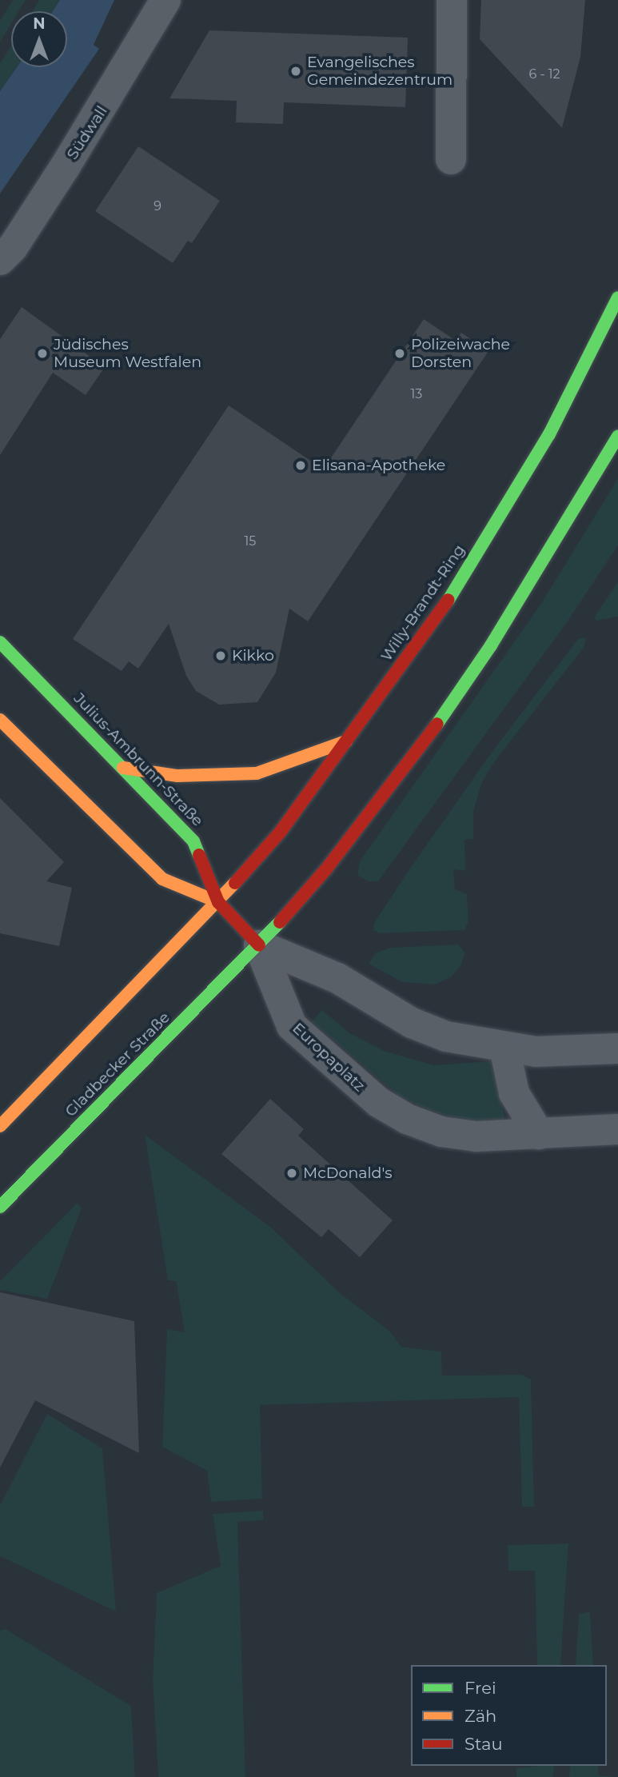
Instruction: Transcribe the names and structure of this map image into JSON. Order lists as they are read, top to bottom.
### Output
{
  "streets": {
    "main road": ["Willy-Brandt-Ring", "Julius-Ambrunn-Straße", "Gladbecker Straße"],
    "street": ["Südwall", "Europaplatz"]
  },
  "crossings": [
    ["Willy-Brandt-Ring", "Julius-Ambrunn-Straße"],
    ["Europaplatz", "Gladbecker Straße"]
  ],
  "places": [
    "Evangelisches Gemeindezentrum",
    "Jüdisches Museum Westfalen",
    "Polizeiwache Dorsten",
    "Elisana-Apotheke",
    "Kikko",
    "McDonald's"
  ],
  "house_numbers": [
    "6 - 12",
    "9",
    "13",
    "15"
  ],
  "legend": ["Frei", "Zäh", "Stau"],
  "north": "top"
}
